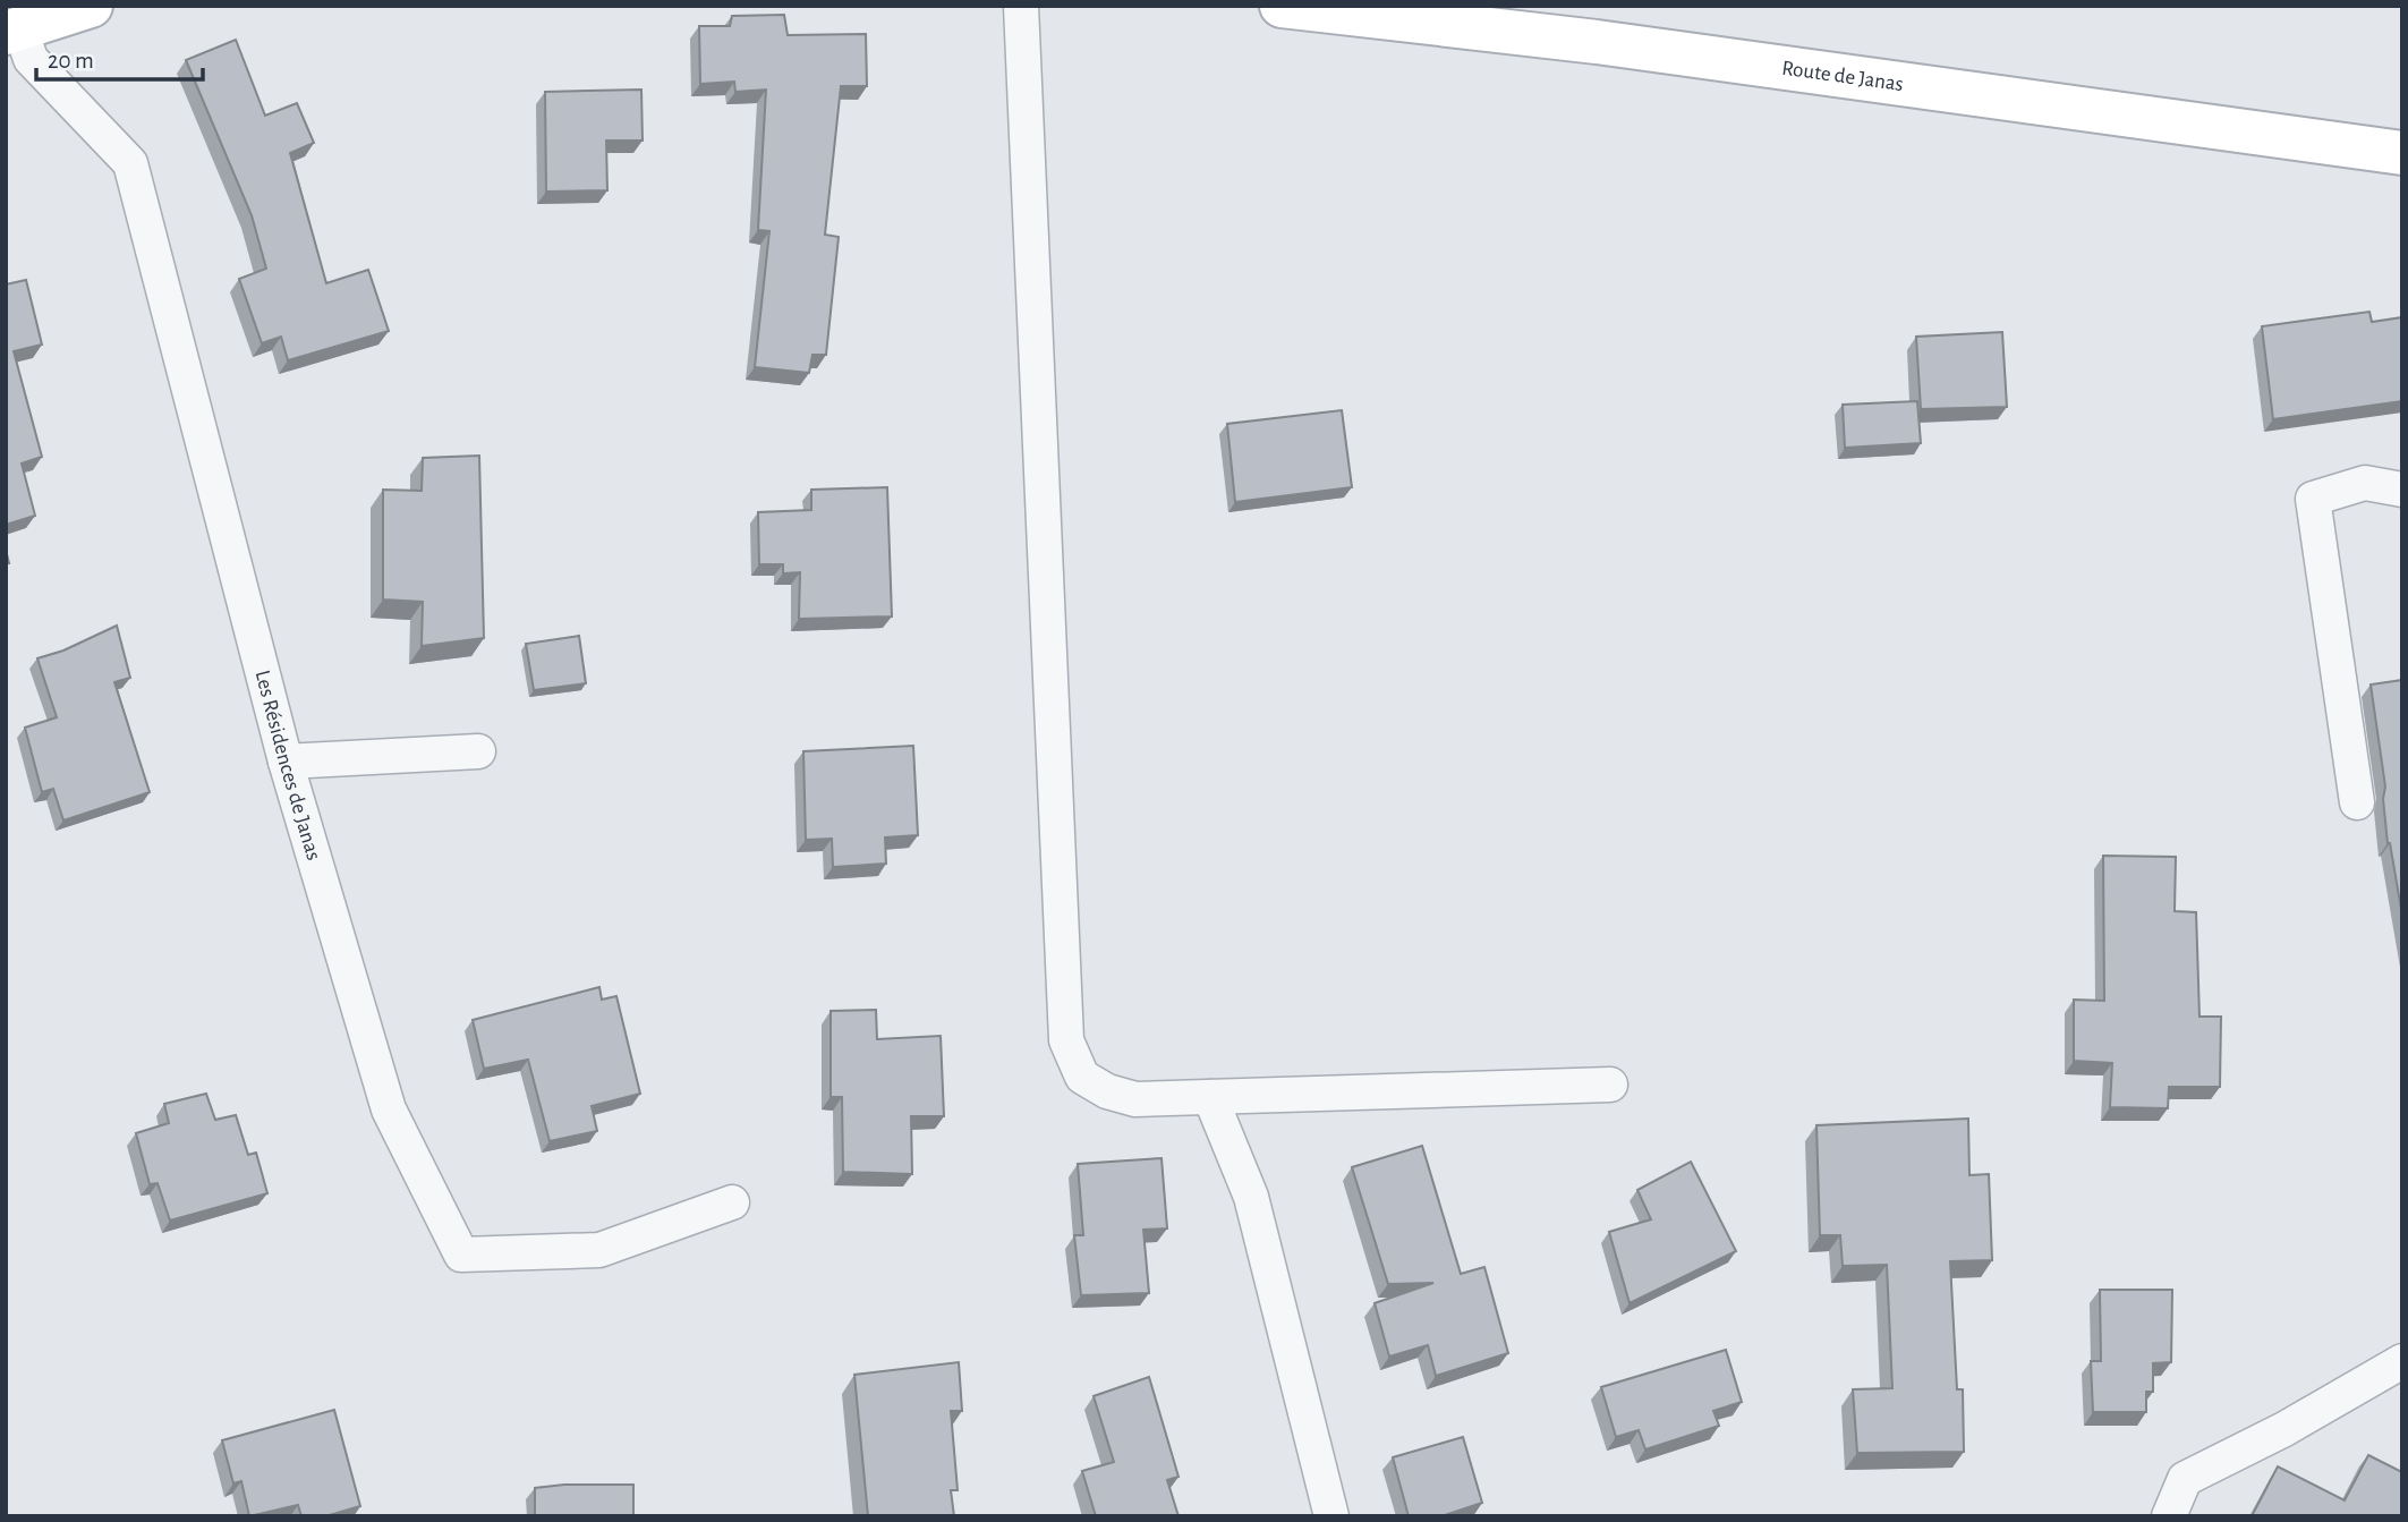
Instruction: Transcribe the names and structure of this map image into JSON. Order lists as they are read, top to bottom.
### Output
{
  "streets": {
    "street": ["Route de Janas"],
    "lane": ["Les Résidences de Janas"]
  },
  "scale_bar": "20 m"
}
